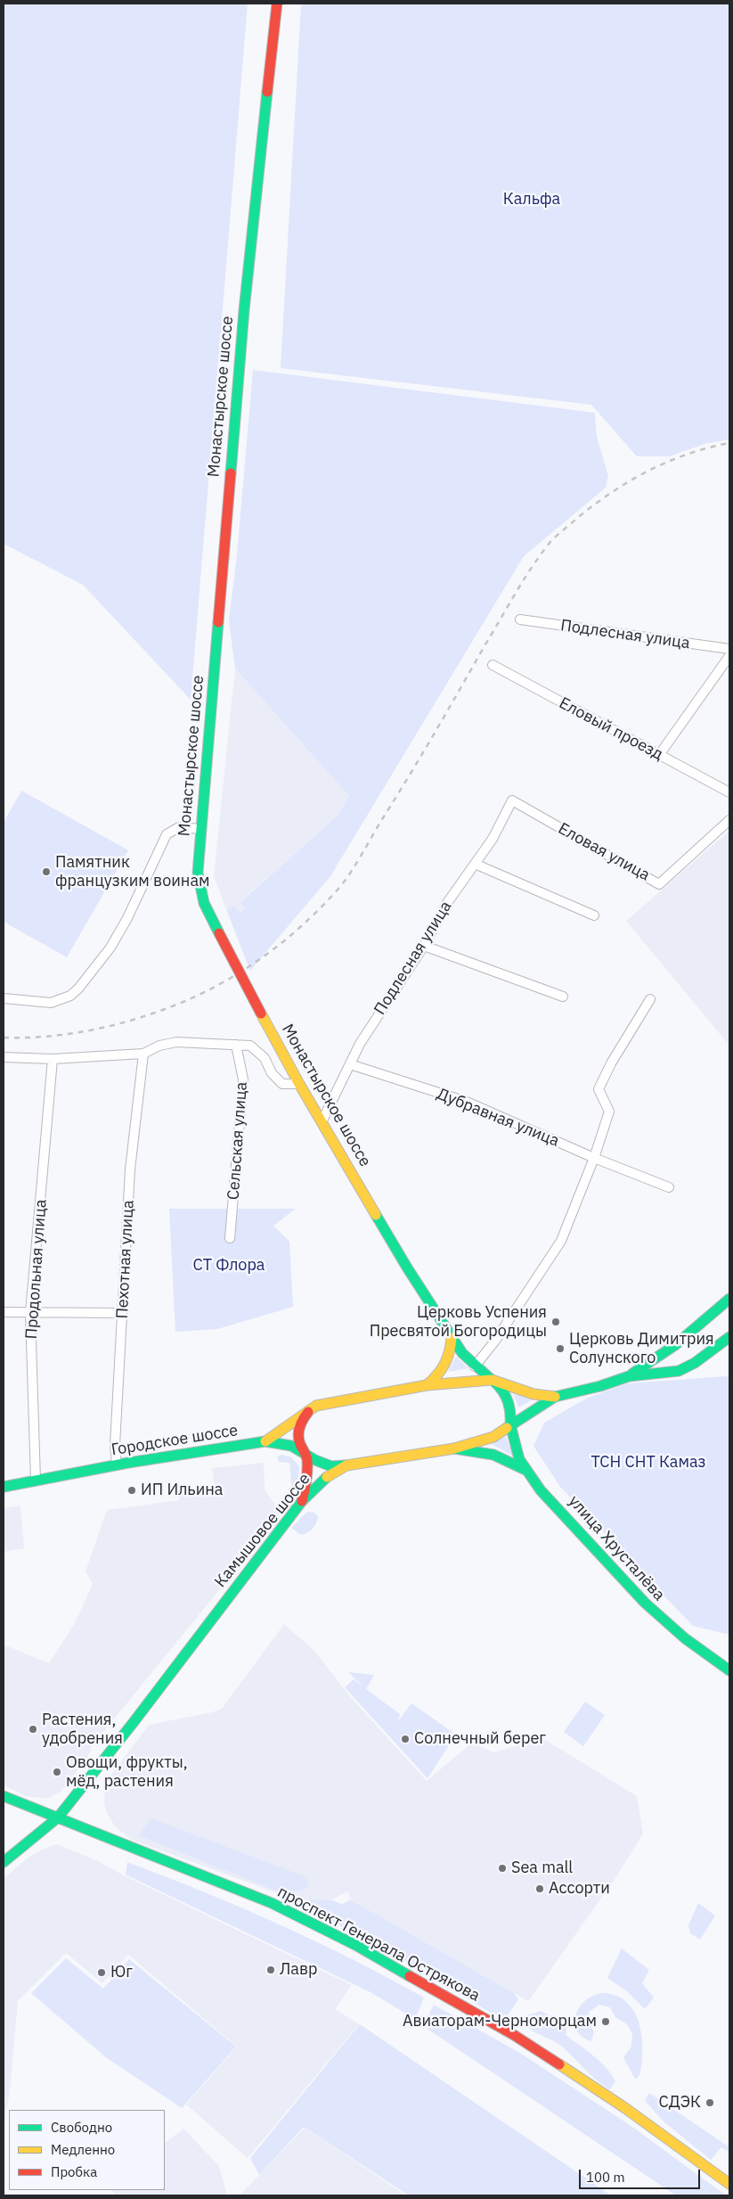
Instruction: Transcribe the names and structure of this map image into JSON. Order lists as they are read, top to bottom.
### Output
{
  "streets": {
    "main road": [
      "Монастырское шоссе",
      "Городское шоссе",
      "Камышовое шоссе",
      "улица Хрусталёва",
      "проспект Генерала Острякова"
    ],
    "street": [
      "Подлесная улица",
      "Еловый проезд",
      "Еловая улица",
      "Дубравная улица",
      "Сельская улица",
      "Пехотная улица",
      "Продольная улица"
    ]
  },
  "crossings": [
    ["Монастырское шоссе", "Подлесная улица"],
    ["Монастырское шоссе", "Камышовое шоссе"],
    ["Монастырское шоссе", "улица Хрусталёва"],
    ["Подлесная улица", "Еловая улица"],
    ["Подлесная улица", "Дубравная улица"],
    ["Пехотная улица", "Городское шоссе"],
    ["Продольная улица", "Городское шоссе"],
    ["Городское шоссе", "Камышовое шоссе"],
    ["Камышовое шоссе", "улица Хрусталёва"],
    ["Камышовое шоссе", "проспект Генерала Острякова"]
  ],
  "parks": ["Кальфа", "СТ Флора", "ТСН СНТ Камаз"],
  "places": [
    "Памятник французким воинам",
    "Церковь Успения Пресвятой Богородицы",
    "Церковь Димитрия Солунского",
    "ИП Ильина",
    "Растения, удобрения",
    "Солнечный берег",
    "Овощи, фрукты, мёд, растения",
    "Sea mall",
    "Ассорти",
    "Лавр",
    "Юг",
    "Авиаторам-Черноморцам",
    "СДЭК"
  ],
  "legend": ["Свободно", "Медленно", "Пробка"],
  "scale_bar": "100 m"
}
